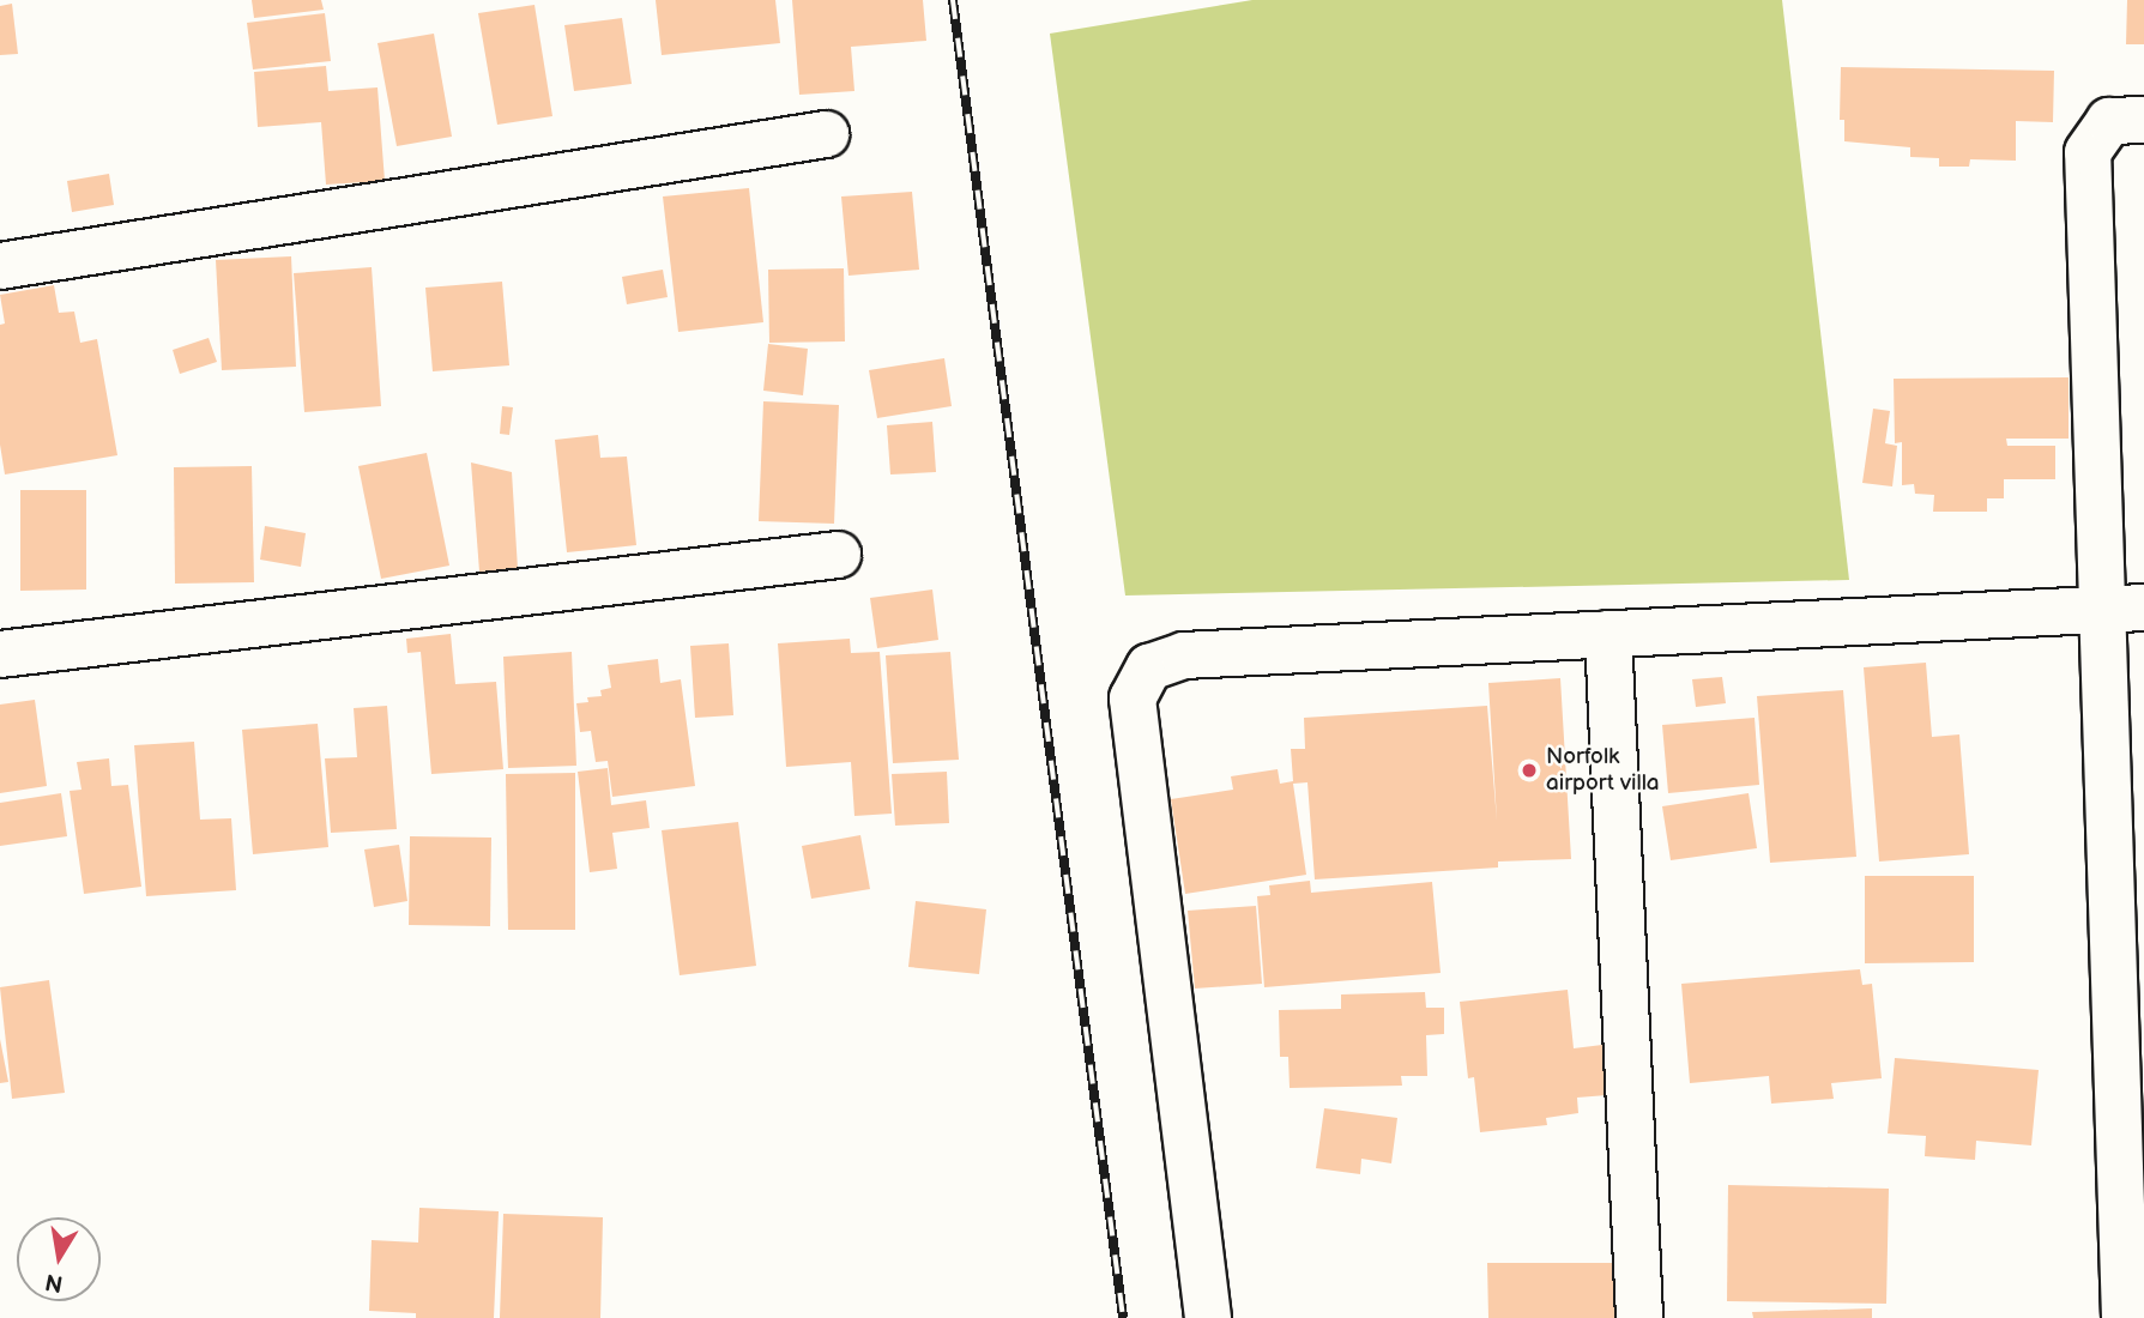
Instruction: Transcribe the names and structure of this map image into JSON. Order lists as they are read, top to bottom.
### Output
{
  "places": ["Norfolk airport villa"],
  "north": "bottom"
}
